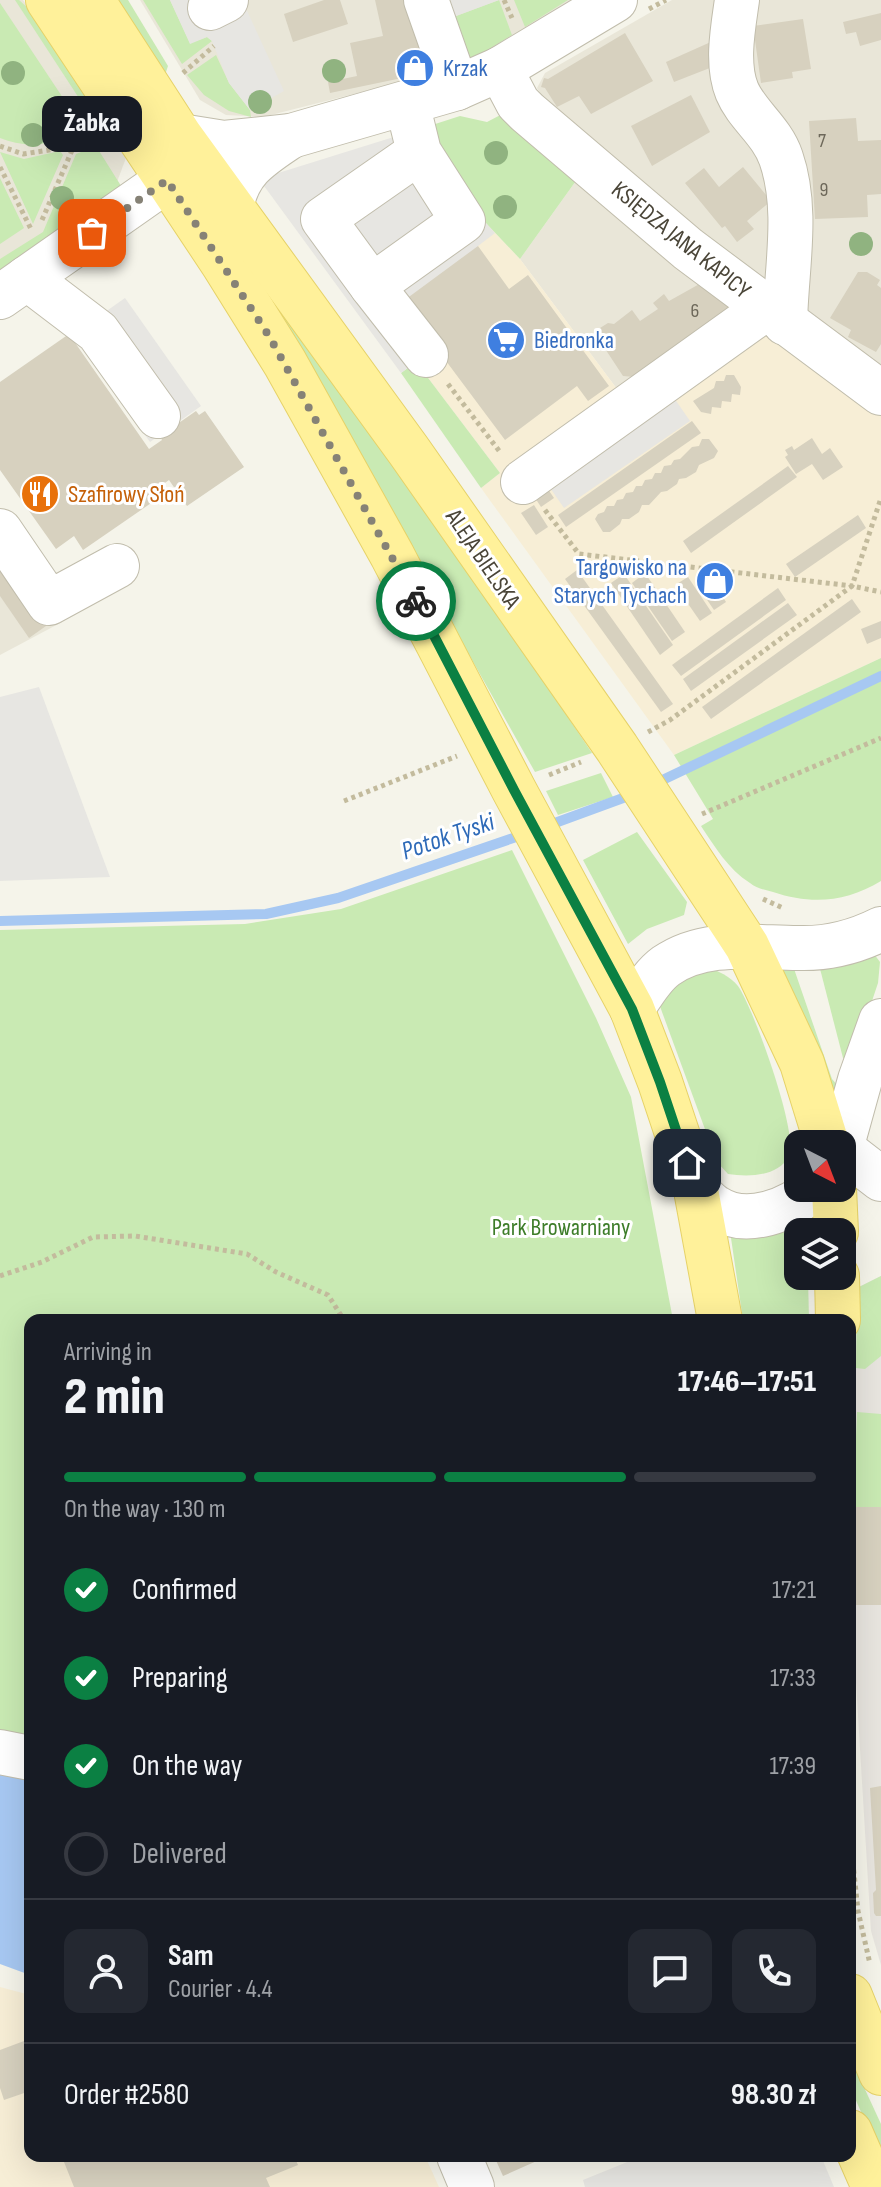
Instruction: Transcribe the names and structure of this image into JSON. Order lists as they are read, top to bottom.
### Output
{
  "streets": {
    "main road": ["ALEJA BIELSKA"],
    "street": ["KSIĘDZA JANA KAPICY"]
  },
  "water": ["Potok Tyski"],
  "parks": ["Park Browarniany"],
  "places": {
    "shop": ["Krzak", "Targowisko na Starych Tychach"],
    "other": ["Żabka"],
    "supermarket": ["Biedronka"],
    "restaurant": ["Szafirowy Słoń"]
  },
  "house_numbers": ["7", "9", "6"],
  "north": "bottom right",
  "page": {
    "bubble": "Żabka",
    "heading": ["2 min", "Arriving in", "17:46–17:51"],
    "panel": [
      "Sam",
      "Courier · 4.4",
      "Order #2580",
      "98.30 zł"
    ],
    "bar": "On the way · 130 m",
    "list": [
      ["Confirmed", "17:21"],
      ["Preparing", "17:33"],
      ["On the way", "17:39"],
      "Delivered"
    ]
  }
}
